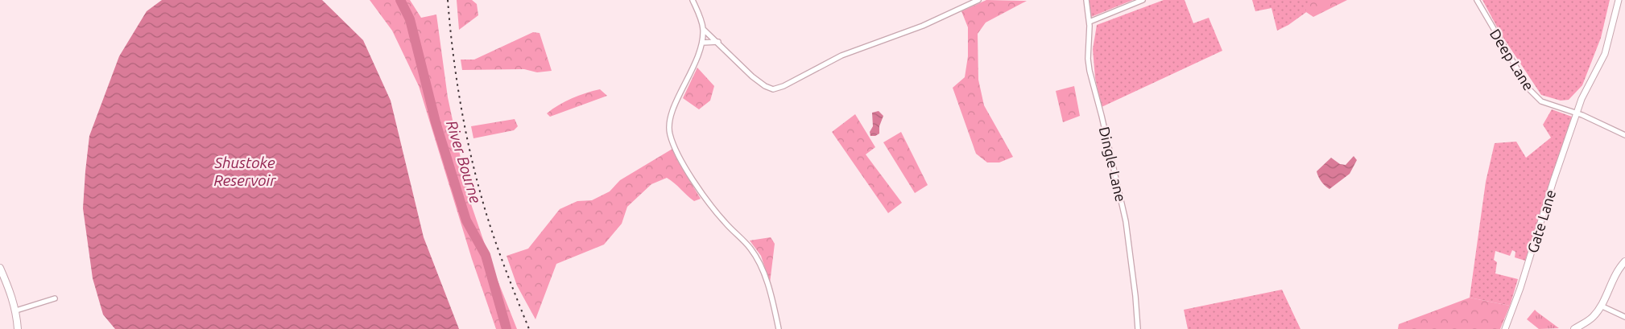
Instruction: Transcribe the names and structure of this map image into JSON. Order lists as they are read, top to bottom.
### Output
{
  "streets": {
    "street": ["Deep Lane", "Dingle Lane", "Gate Lane"]
  },
  "crossings": [
    ["Deep Lane", "Gate Lane"]
  ],
  "water": ["River Bourne", "Shustoke Reservoir"]
}
